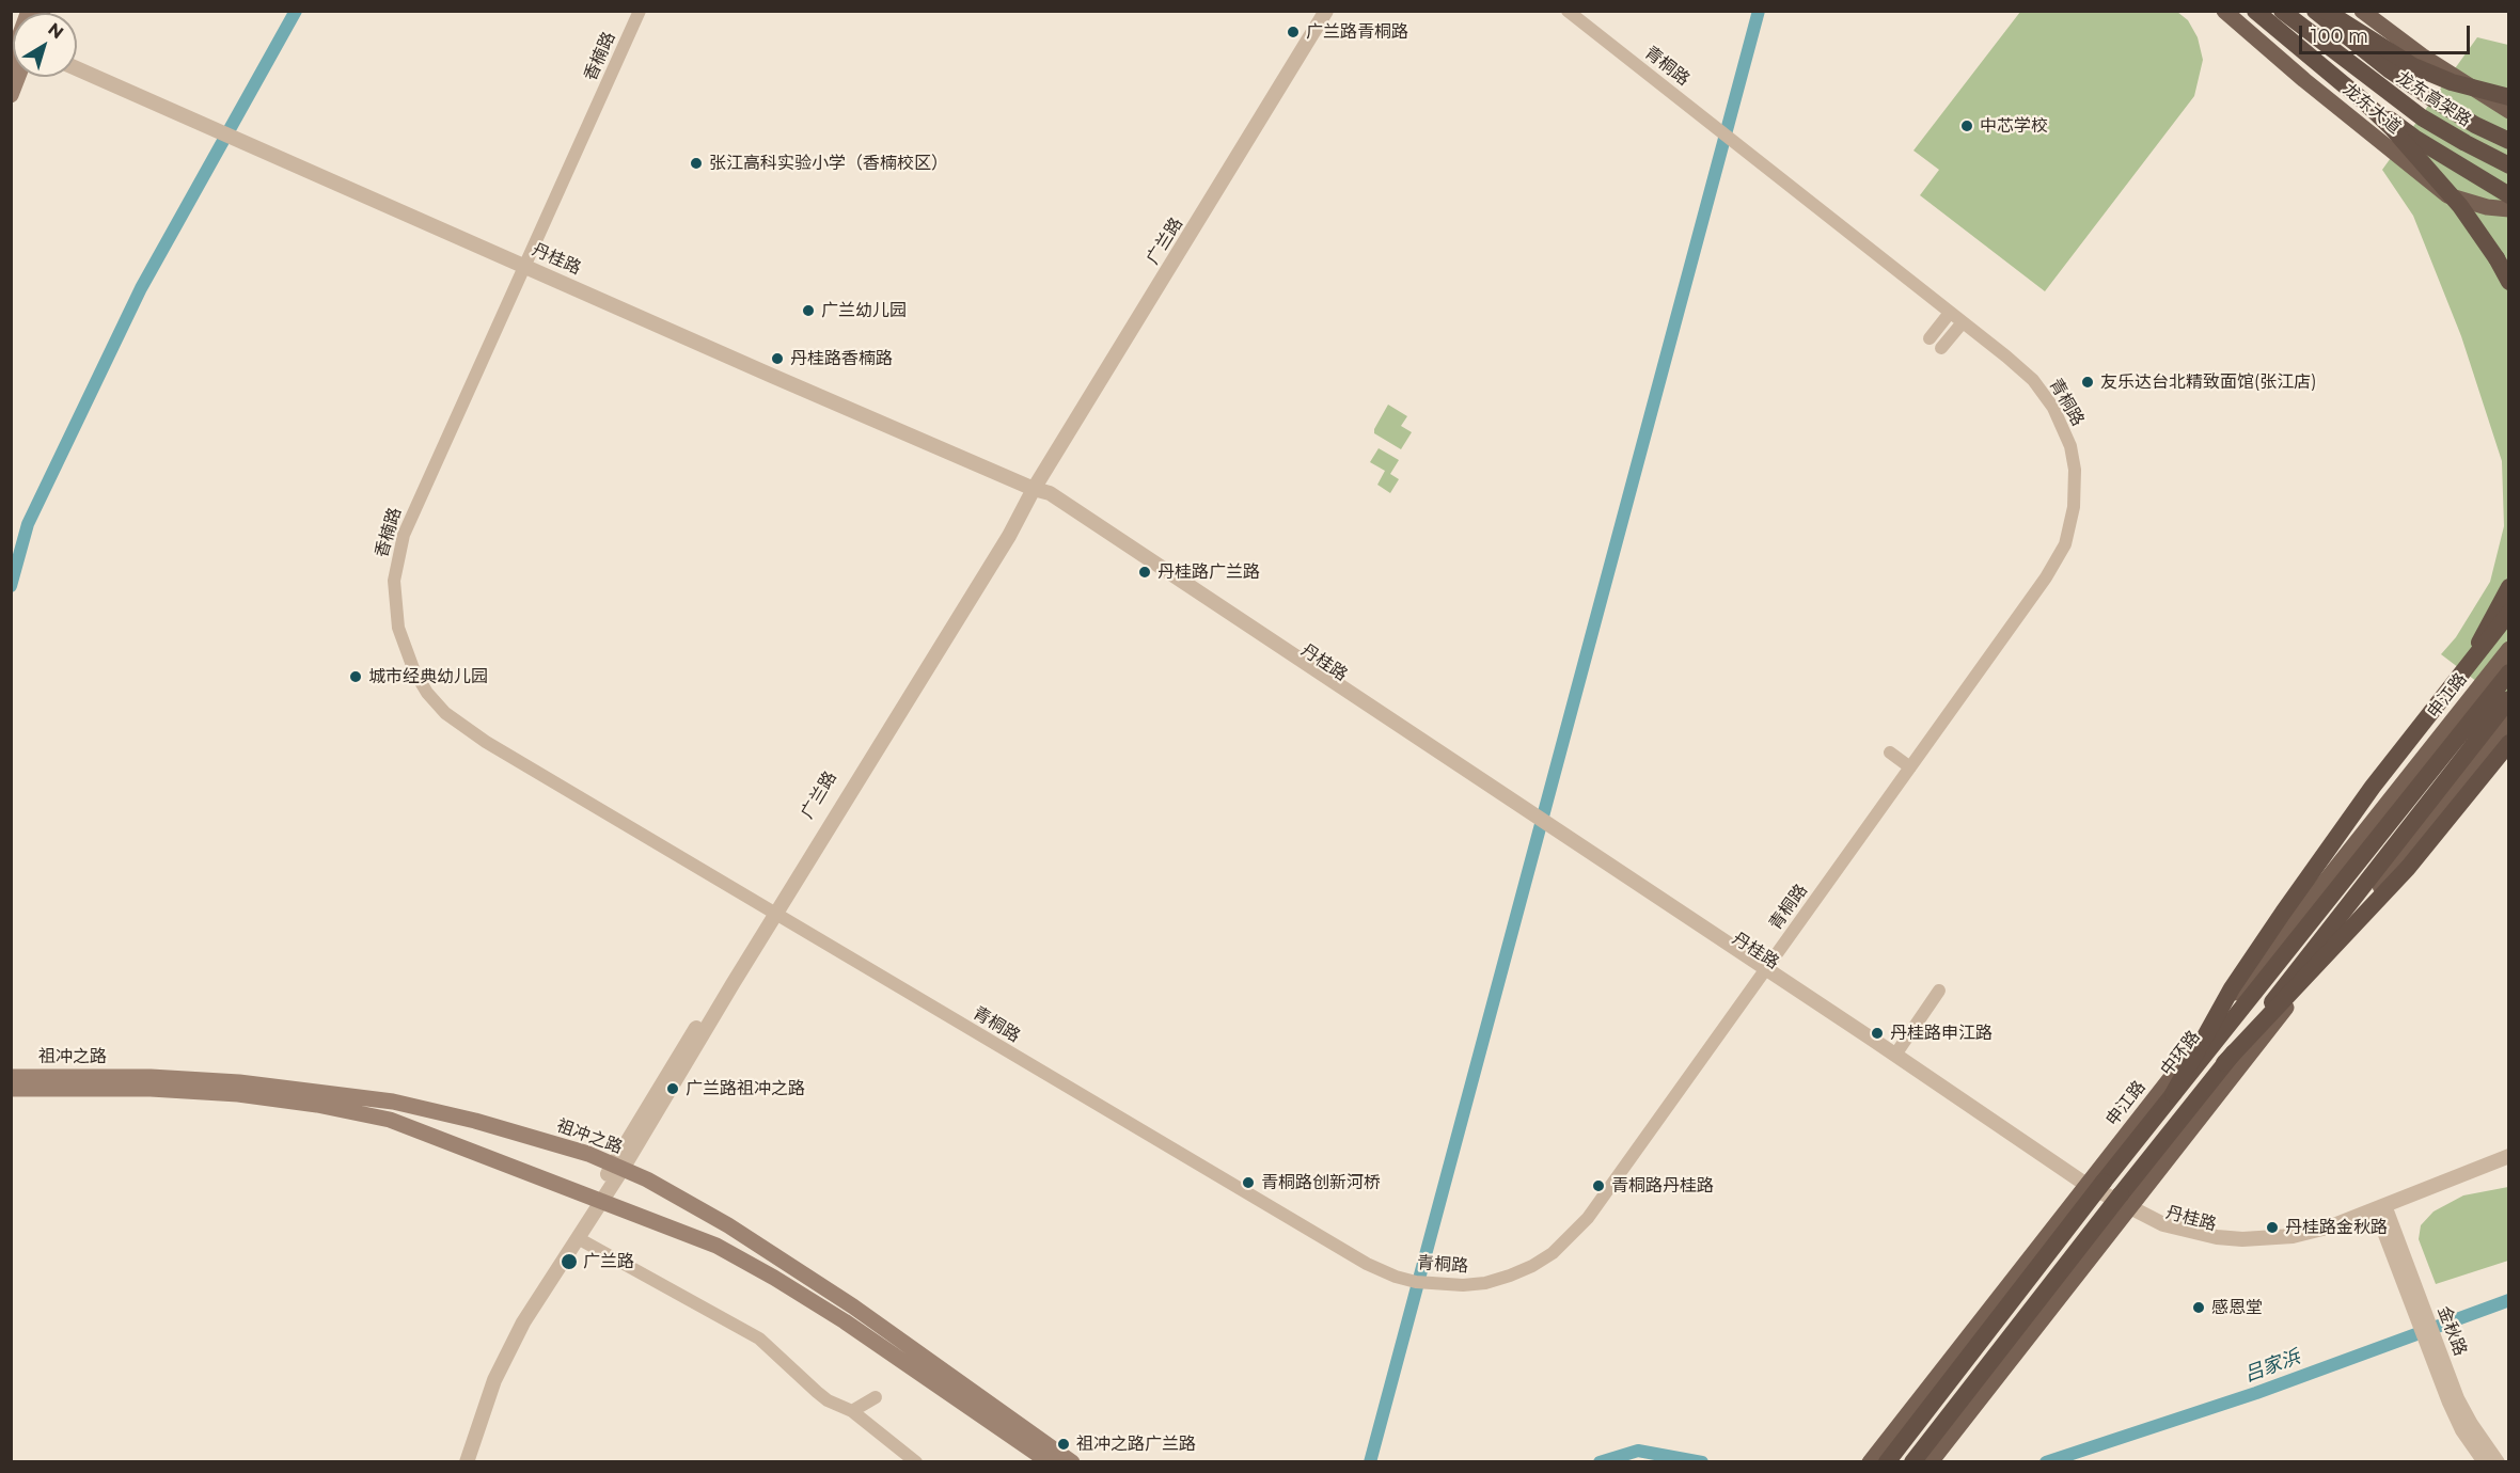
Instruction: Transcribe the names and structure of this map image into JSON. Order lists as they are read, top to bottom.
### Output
{
  "streets": {
    "highway": ["龙东高架路", "中环路"],
    "main road": ["龙东大道", "申江路", "祖冲之路"],
    "street": [
      "香楠路",
      "青桐路",
      "广兰路",
      "丹桂路",
      "金秋路"
    ]
  },
  "crossings": [
    ["香楠路", "青桐路"],
    ["香楠路", "广兰路"],
    ["香楠路", "丹桂路"],
    ["青桐路", "广兰路"],
    ["青桐路", "丹桂路"],
    ["广兰路", "丹桂路"],
    ["广兰路", "祖冲之路"],
    ["丹桂路", "申江路"],
    ["丹桂路", "中环路"],
    ["丹桂路", "金秋路"],
    ["申江路", "中环路"]
  ],
  "water": ["吕家浜"],
  "places": [
    "广兰路青桐路",
    "中芯学校",
    "张江高科实验小学（香楠校区）",
    "广兰幼儿园",
    "丹桂路香楠路",
    "友乐达台北精致面馆(张江店)",
    "丹桂路广兰路",
    "城市经典幼儿园",
    "丹桂路申江路",
    "广兰路祖冲之路",
    "青桐路创新河桥",
    "青桐路丹桂路",
    "丹桂路金秋路",
    "广兰路",
    "感恩堂",
    "祖冲之路广兰路"
  ],
  "scale_bar": "100 m",
  "north": "top right"
}
